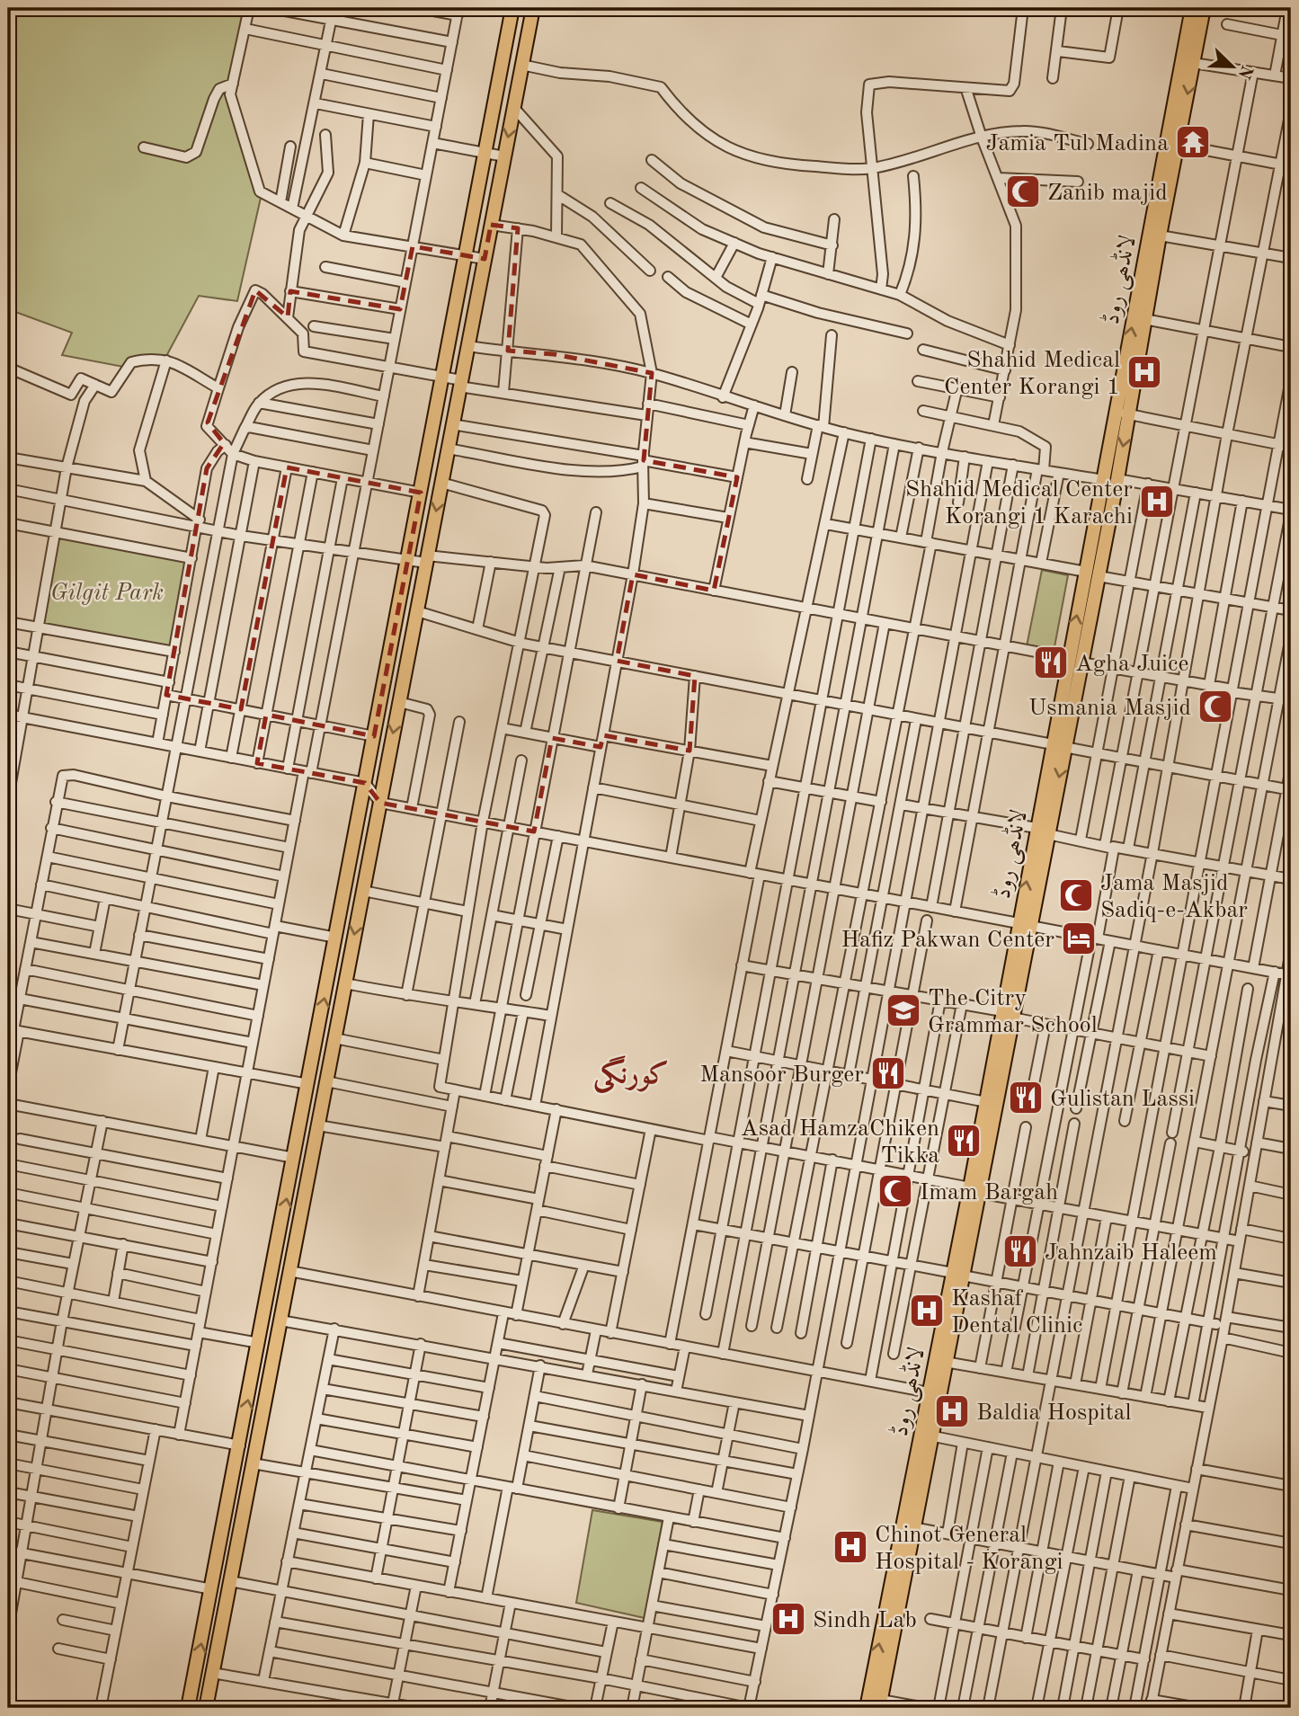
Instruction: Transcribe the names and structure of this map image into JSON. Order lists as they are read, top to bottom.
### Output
{
  "streets": {
    "main road": ["لانڈھی روڈ"]
  },
  "districts": ["کورنگی"],
  "parks": ["Gilgit Park"],
  "places": {
    "temple": ["Jamia Tul Madina"],
    "mosque": [
      "Zanib majid",
      "Usmania Masjid",
      "Jama Masjid Sadiq-e-Akbar",
      "Imam Bargah"
    ],
    "hospital": [
      "Shahid Medical Center Korangi 1",
      "Shahid Medical Center Korangi 1 Karachi",
      "Kashaf Dental Clinic",
      "Baldia Hospital",
      "Chinot General Hospital - Korangi",
      "Sindh Lab"
    ],
    "restaurant": [
      "Agha Juice",
      "Mansoor Burger",
      "Gulistan Lassi",
      "Asad HamzaChiken Tikka",
      "Jahnzaib Haleem"
    ],
    "hotel": ["Hafiz Pakwan Center"],
    "school or university": ["The Citry Grammar School"]
  },
  "north": "bottom right"
}
